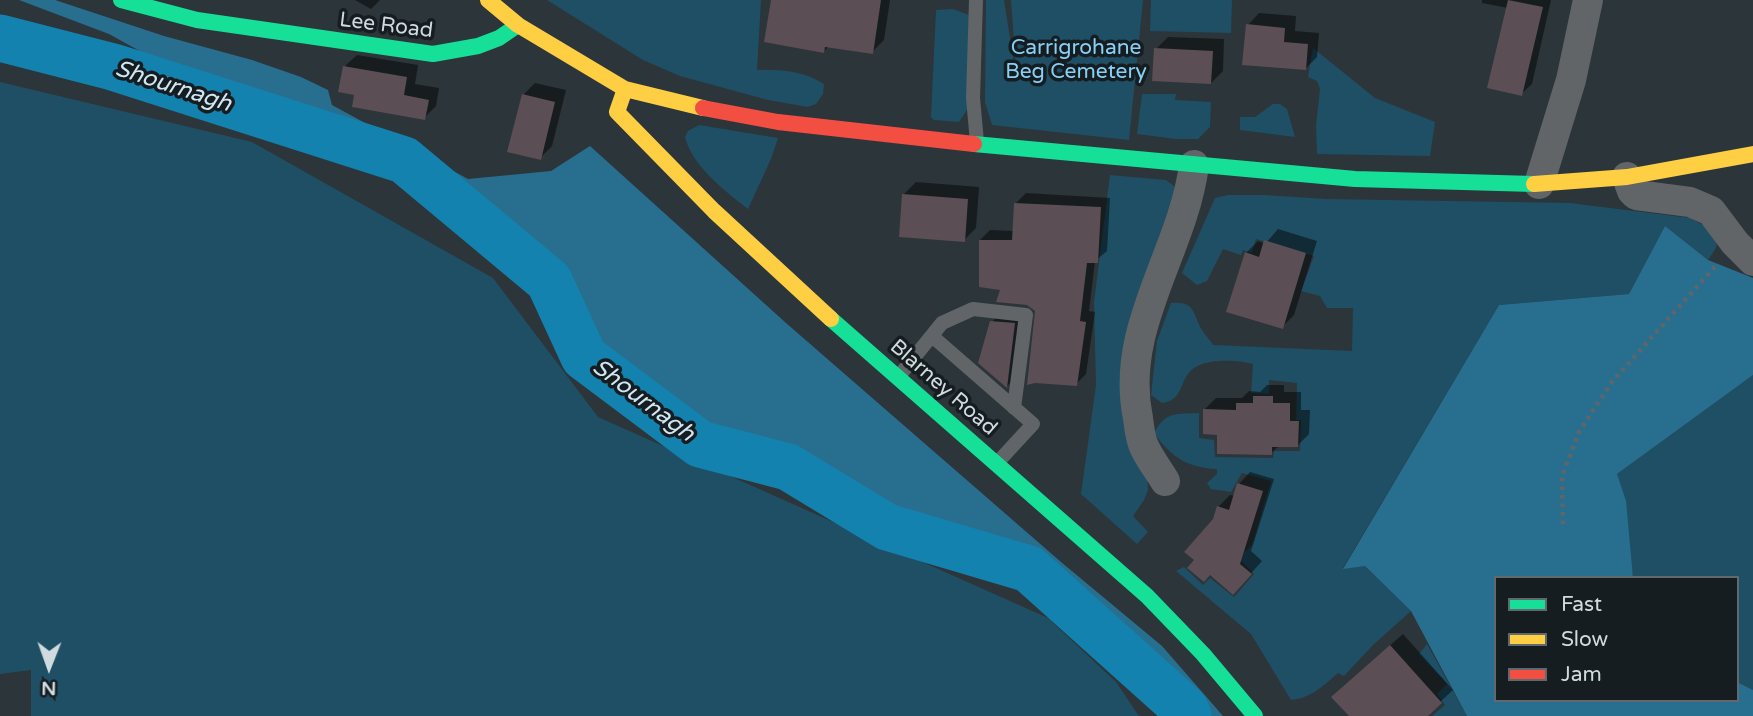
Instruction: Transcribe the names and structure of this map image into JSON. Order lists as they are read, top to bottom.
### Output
{
  "streets": {
    "main road": ["Lee Road", "Blarney Road"]
  },
  "water": ["Shournagh"],
  "parks": ["Carrigrohane Beg Cemetery"],
  "legend": ["Fast", "Slow", "Jam"],
  "north": "bottom"
}
